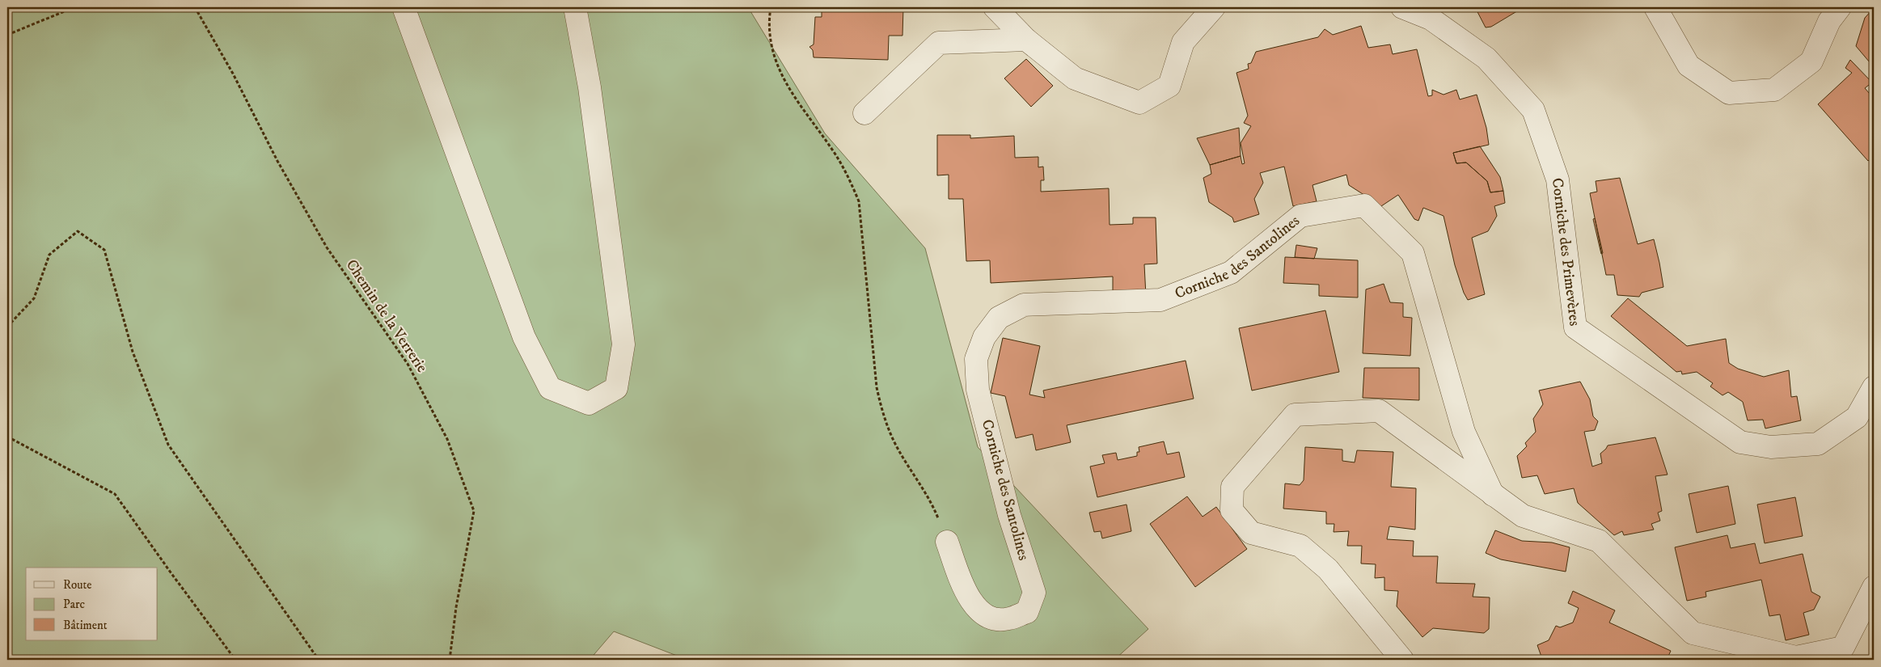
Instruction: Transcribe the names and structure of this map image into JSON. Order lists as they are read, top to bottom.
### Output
{
  "streets": {
    "street": ["Corniche des Primevères", "Corniche des Santolines"],
    "path": ["Chemin de la Verrerie"]
  },
  "legend": ["Route", "Parc", "Bâtiment"]
}
